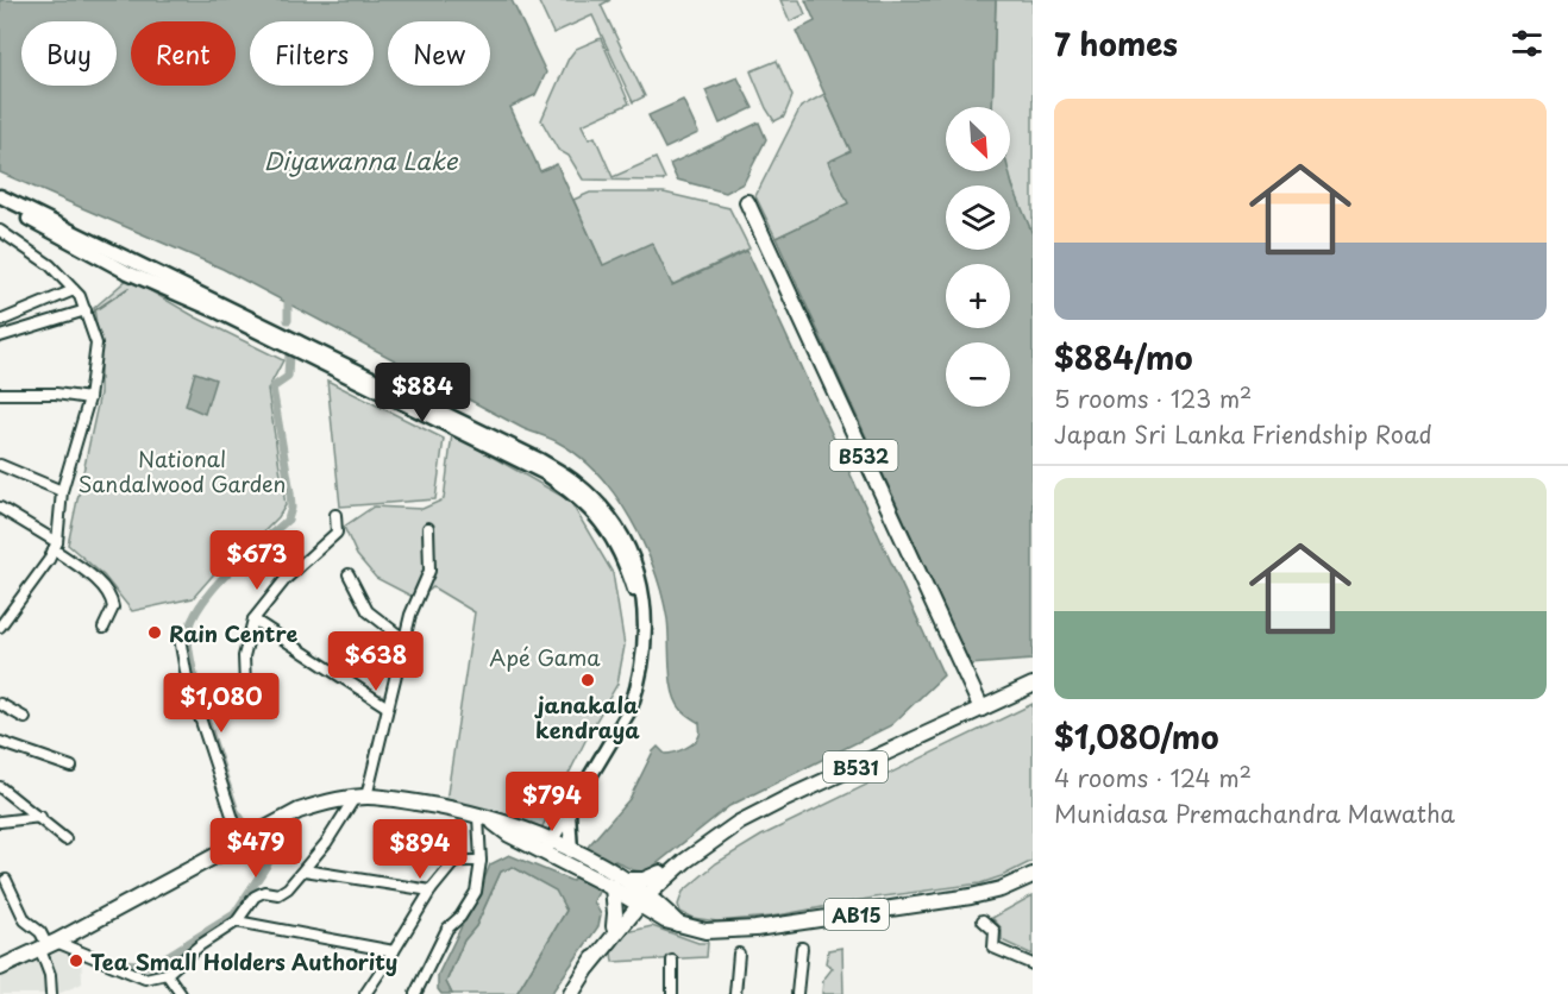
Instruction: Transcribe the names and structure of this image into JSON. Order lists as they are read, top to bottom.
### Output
{
  "streets": {
    "main road": ["B532", "B531", "AB15"]
  },
  "crossings": [
    ["B532", "B531"],
    ["B531", "AB15"]
  ],
  "water": ["Diyawanna Lake"],
  "parks": ["National Sandalwood Garden", "Apé Gama"],
  "places": ["Rain Centre", "janakala kendraya", "Tea Small Holders Authority"],
  "north": "bottom right",
  "page": {
    "heading": "7 homes",
    "chip": [
      "Buy",
      "Rent",
      "Filters",
      "New"
    ],
    "list": [
      {
        "name": "$884/mo",
        "note": "5 rooms · 123 m² · Japan Sri Lanka Friendship Road"
      },
      {
        "name": "$1,080/mo",
        "note": "4 rooms · 124 m² · Munidasa Premachandra Mawatha"
      }
    ],
    "map_buttons": ["+", "−"],
    "price": [
      "$884",
      "$673",
      "$638",
      "$1,080",
      "$794",
      "$479",
      "$894"
    ]
  }
}
